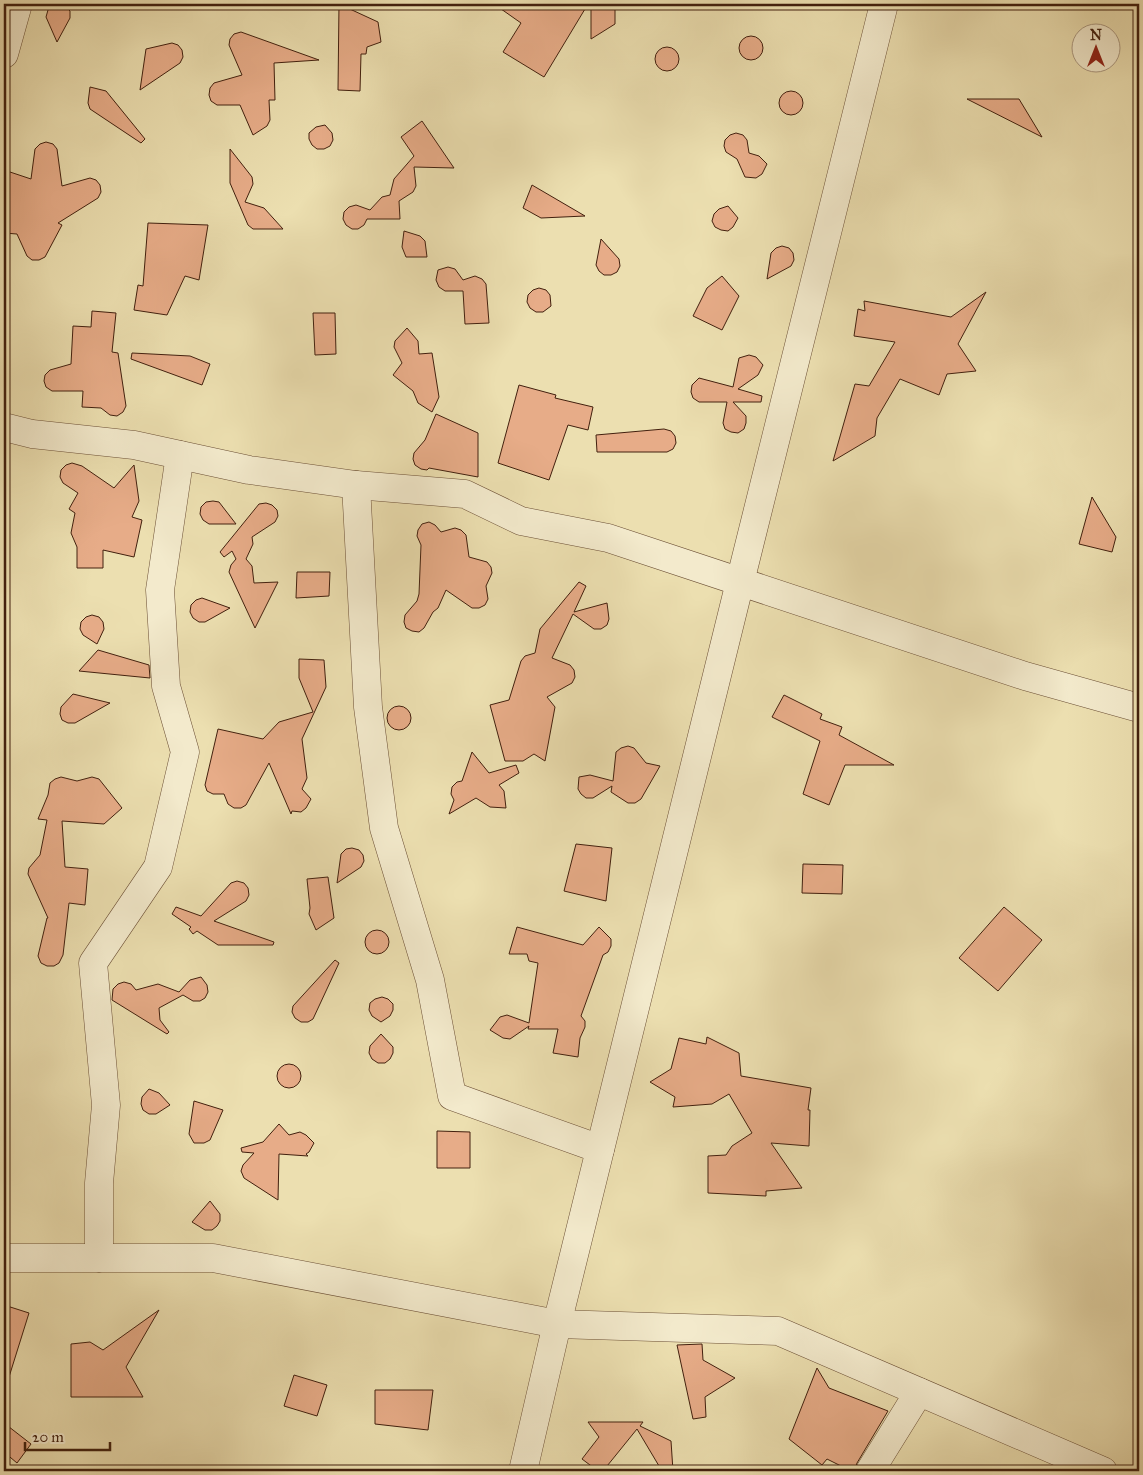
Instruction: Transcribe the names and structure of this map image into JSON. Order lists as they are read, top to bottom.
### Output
{
  "scale_bar": "20 m",
  "north": "top"
}
